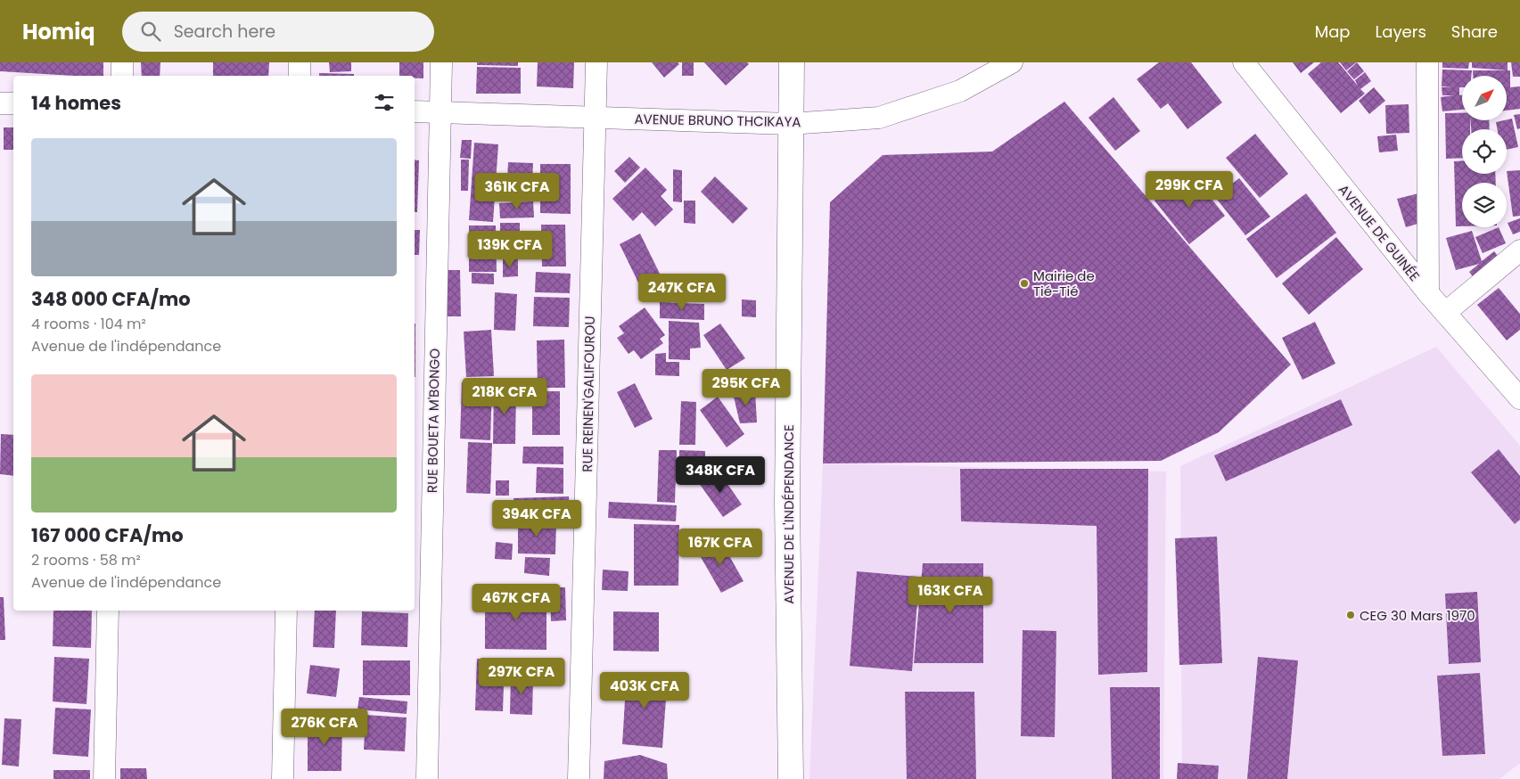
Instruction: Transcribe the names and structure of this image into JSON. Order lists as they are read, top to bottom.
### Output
{
  "streets": {
    "street": [
      "AVENUE BRUNO THCIKAYA",
      "AVENUE DE GUINÉE",
      "RUE REINEN'GALIFOUROU",
      "RUE BOUETA M'BONGO",
      "AVENUE DE L'INDÉPENDANCE"
    ]
  },
  "crossings": [
    ["AVENUE BRUNO THCIKAYA", "RUE REINEN'GALIFOUROU"],
    ["AVENUE BRUNO THCIKAYA", "RUE BOUETA M'BONGO"],
    ["AVENUE BRUNO THCIKAYA", "AVENUE DE L'INDÉPENDANCE"]
  ],
  "places": ["Mairie de Tié-Tié", "CEG 30 Mars 1970"],
  "north": "top right",
  "page": {
    "header": "Homiq",
    "search": "Search here",
    "nav": ["Map", "Layers", "Share"],
    "heading": "14 homes",
    "list": [
      {
        "name": "348 000 CFA/mo",
        "note": "4 rooms · 104 m² · Avenue de l'indépendance"
      },
      {
        "name": "167 000 CFA/mo",
        "note": "2 rooms · 58 m² · Avenue de l'indépendance"
      }
    ],
    "price": [
      "299K CFA",
      "361K CFA",
      "139K CFA",
      "247K CFA",
      "295K CFA",
      "218K CFA",
      "348K CFA",
      "394K CFA",
      "167K CFA",
      "163K CFA",
      "467K CFA",
      "297K CFA",
      "403K CFA",
      "276K CFA"
    ]
  }
}
